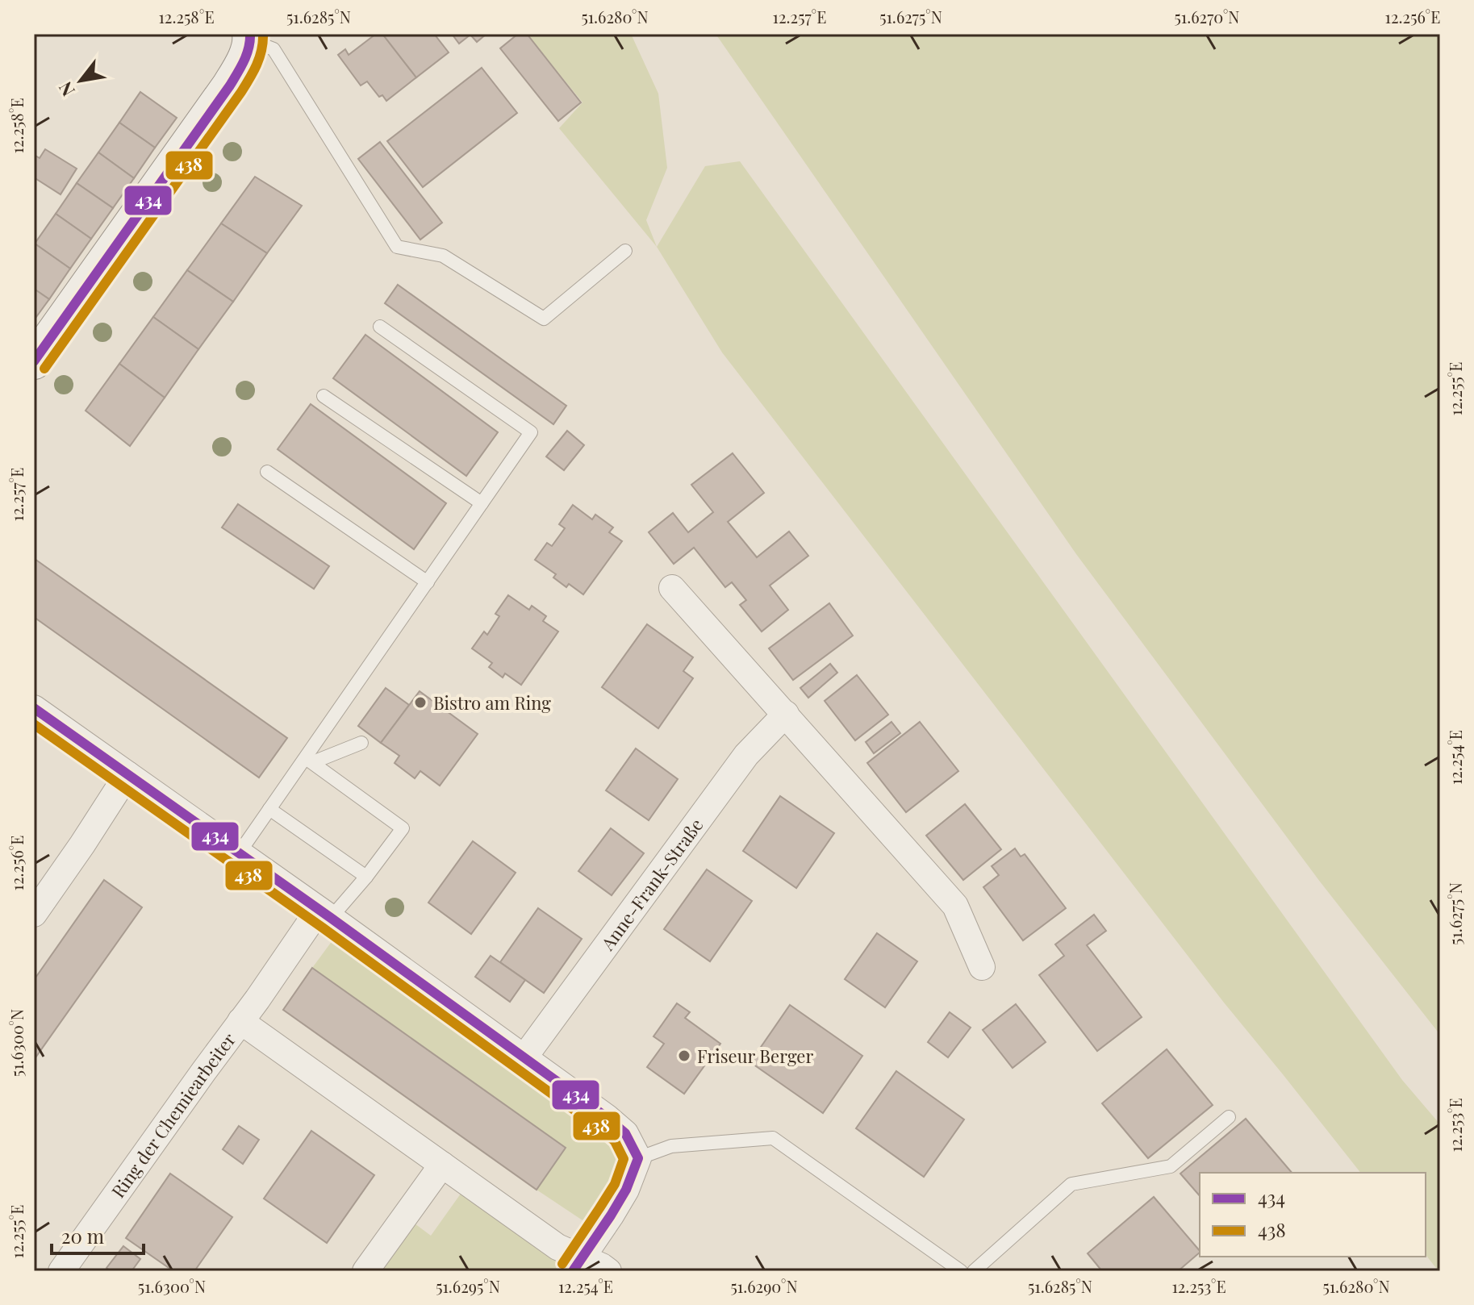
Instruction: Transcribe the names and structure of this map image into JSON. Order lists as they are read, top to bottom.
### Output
{
  "streets": {
    "street": ["Anne-Frank-Straße", "Ring der Chemiearbeiter"]
  },
  "places": ["Bistro am Ring", "Friseur Berger"],
  "lines": ["transit line 434", "transit line 438"],
  "legend": ["434", "438"],
  "scale_bar": "20 m",
  "north": "bottom left",
  "coordinates": [
    "12.258°E",
    "51.6285°N",
    "51.6280°N",
    "12.257°E",
    "51.6275°N",
    "51.6270°N",
    "12.256°E",
    "12.255°E",
    "12.254°E",
    "51.6300°N",
    "12.253°E",
    "51.6295°N",
    "51.6290°N"
  ]
}
